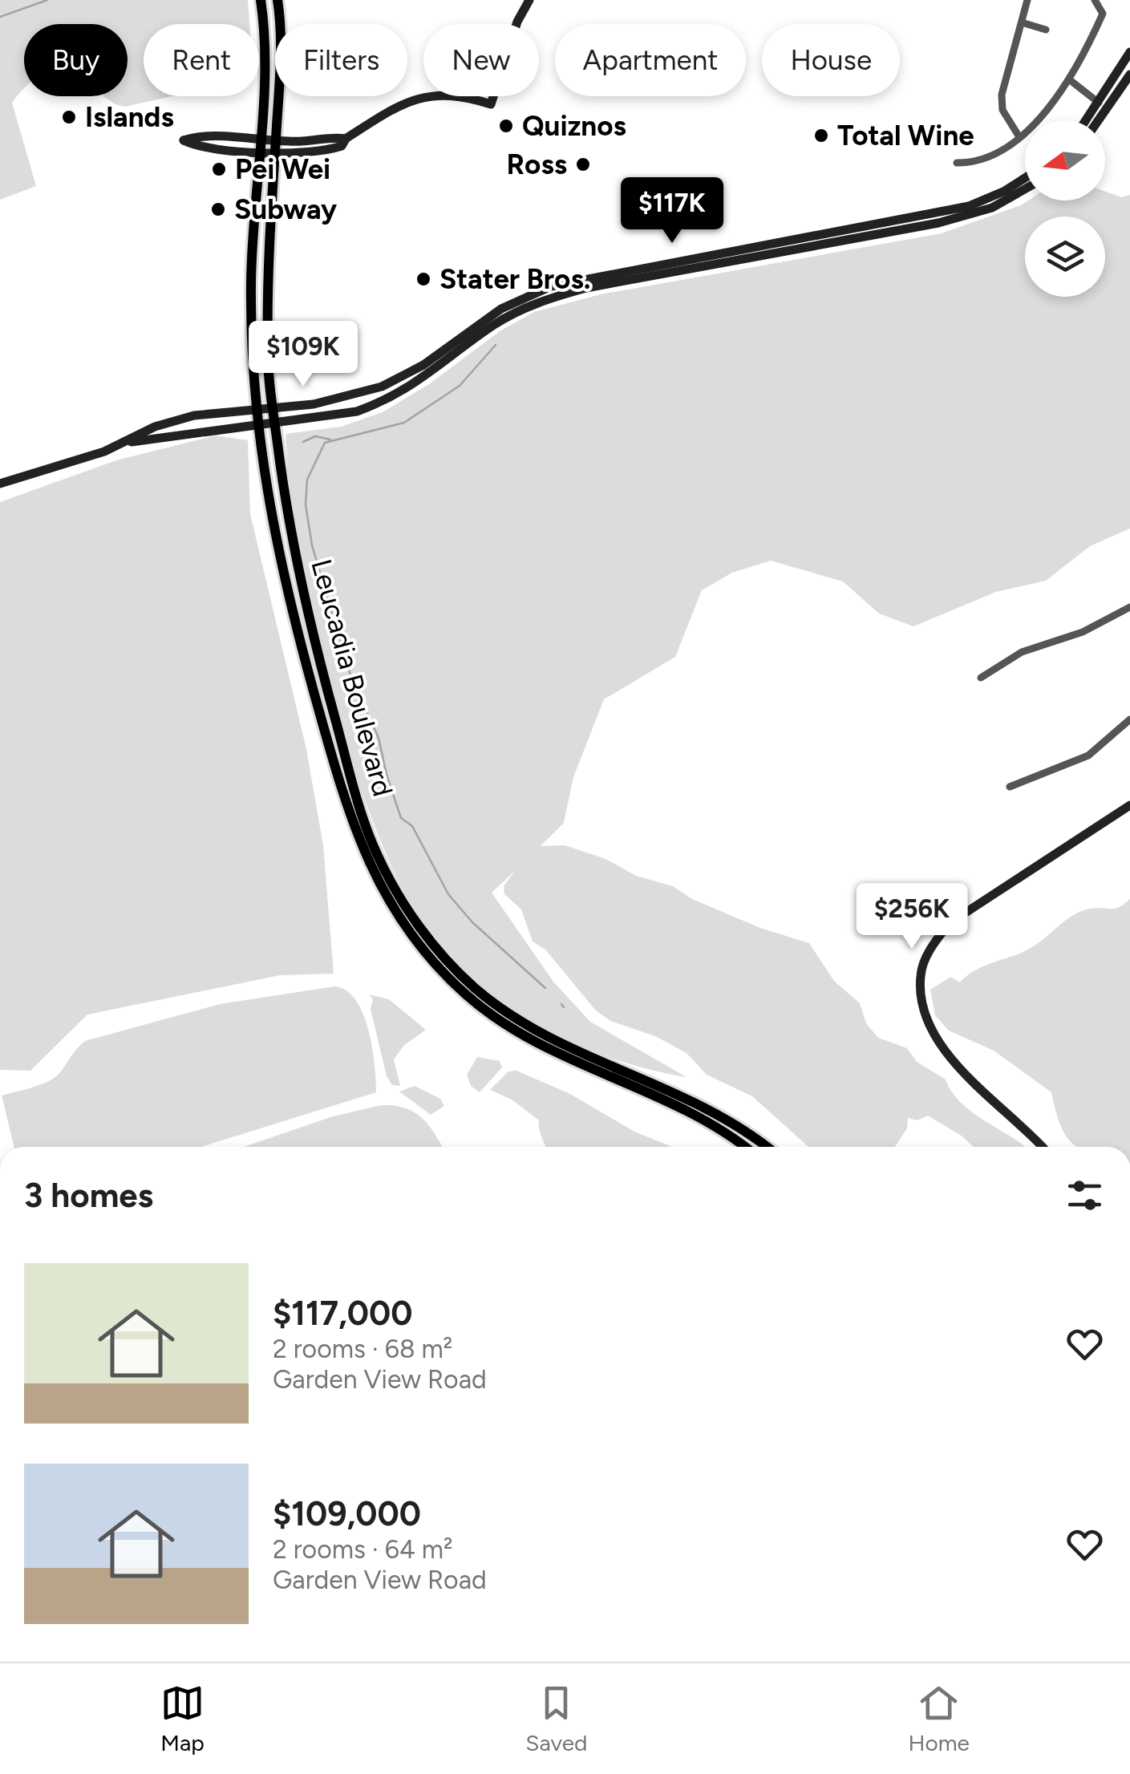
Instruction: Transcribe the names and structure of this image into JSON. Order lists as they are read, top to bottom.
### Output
{
  "streets": {
    "main road": ["Leucadia Boulevard"]
  },
  "places": [
    "Islands",
    "Quiznos",
    "Total Wine",
    "Ross",
    "Pei Wei",
    "Subway",
    "Stater Bros."
  ],
  "north": "left",
  "page": {
    "chip": [
      "Buy",
      "Rent",
      "Filters",
      "New",
      "Apartment",
      "House"
    ],
    "price": ["$117K", "$109K", "$256K"],
    "heading": "3 homes",
    "list": [
      {
        "name": "$117,000",
        "note": "2 rooms · 68 m² · Garden View Road"
      },
      {
        "name": "$109,000",
        "note": "2 rooms · 64 m² · Garden View Road"
      }
    ],
    "tabs": ["Map", "Saved", "Home"]
  }
}
